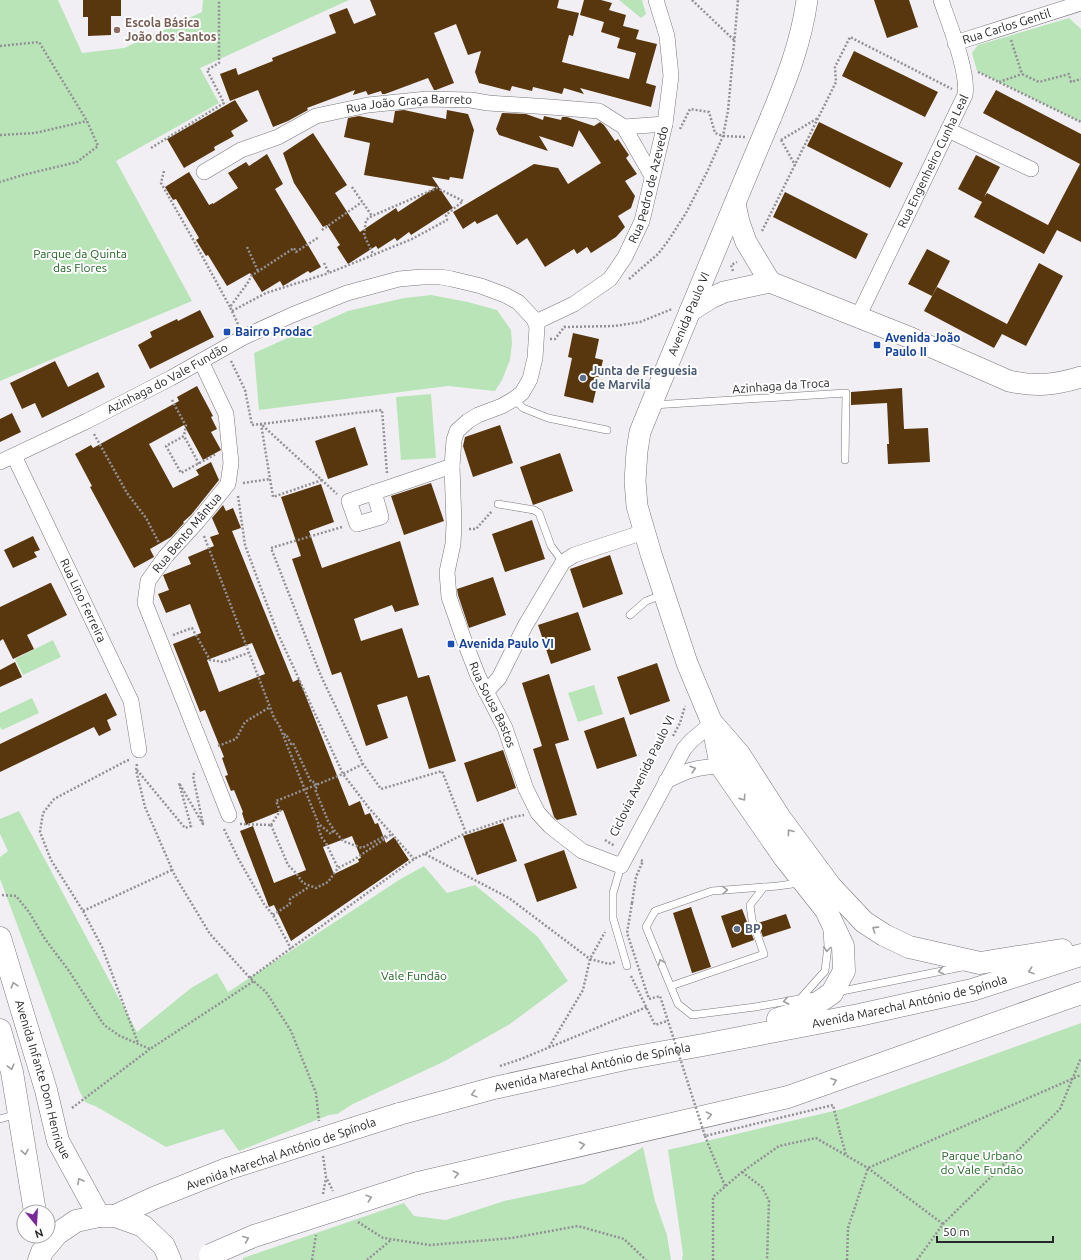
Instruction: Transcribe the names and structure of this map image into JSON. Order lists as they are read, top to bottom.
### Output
{
  "streets": {
    "main road": ["Avenida Paulo VI", "Avenida Marechal António de Spínola", "Avenida Infante Dom Henrique"],
    "street": [
      "Rua Carlos Gentil",
      "Rua João Graça Barreto",
      "Rua Engenheiro Cunha Leal",
      "Rua Pedro de Azevedo",
      "Azinhaga do Vale Fundão",
      "Rua Bento Mântua",
      "Rua Lino Ferreira",
      "Rua Sousa Bastos"
    ],
    "lane": ["Azinhaga da Troca"],
    "path": ["Ciclovia Avenida Paulo VI"]
  },
  "crossings": [
    ["Rua Carlos Gentil", "Rua Engenheiro Cunha Leal"],
    ["Rua João Graça Barreto", "Rua Pedro de Azevedo"],
    ["Rua Pedro de Azevedo", "Azinhaga do Vale Fundão"],
    ["Rua Pedro de Azevedo", "Rua Sousa Bastos"],
    ["Avenida Paulo VI", "Azinhaga da Troca"],
    ["Azinhaga do Vale Fundão", "Rua Bento Mântua"],
    ["Azinhaga do Vale Fundão", "Rua Lino Ferreira"],
    ["Azinhaga do Vale Fundão", "Rua Sousa Bastos"],
    ["Avenida Marechal António de Spínola", "Avenida Infante Dom Henrique"]
  ],
  "parks": ["Parque da Quinta das Flores", "Vale Fundão", "Parque Urbano do Vale Fundão"],
  "places": {
    "other": ["Escola Básica João dos Santos", "Junta de Freguesia de Marvila", "BP"],
    "transit": ["Bairro Prodac", "Avenida João Paulo II", "Avenida Paulo VI"]
  },
  "scale_bar": "50 m",
  "north": "bottom"
}
